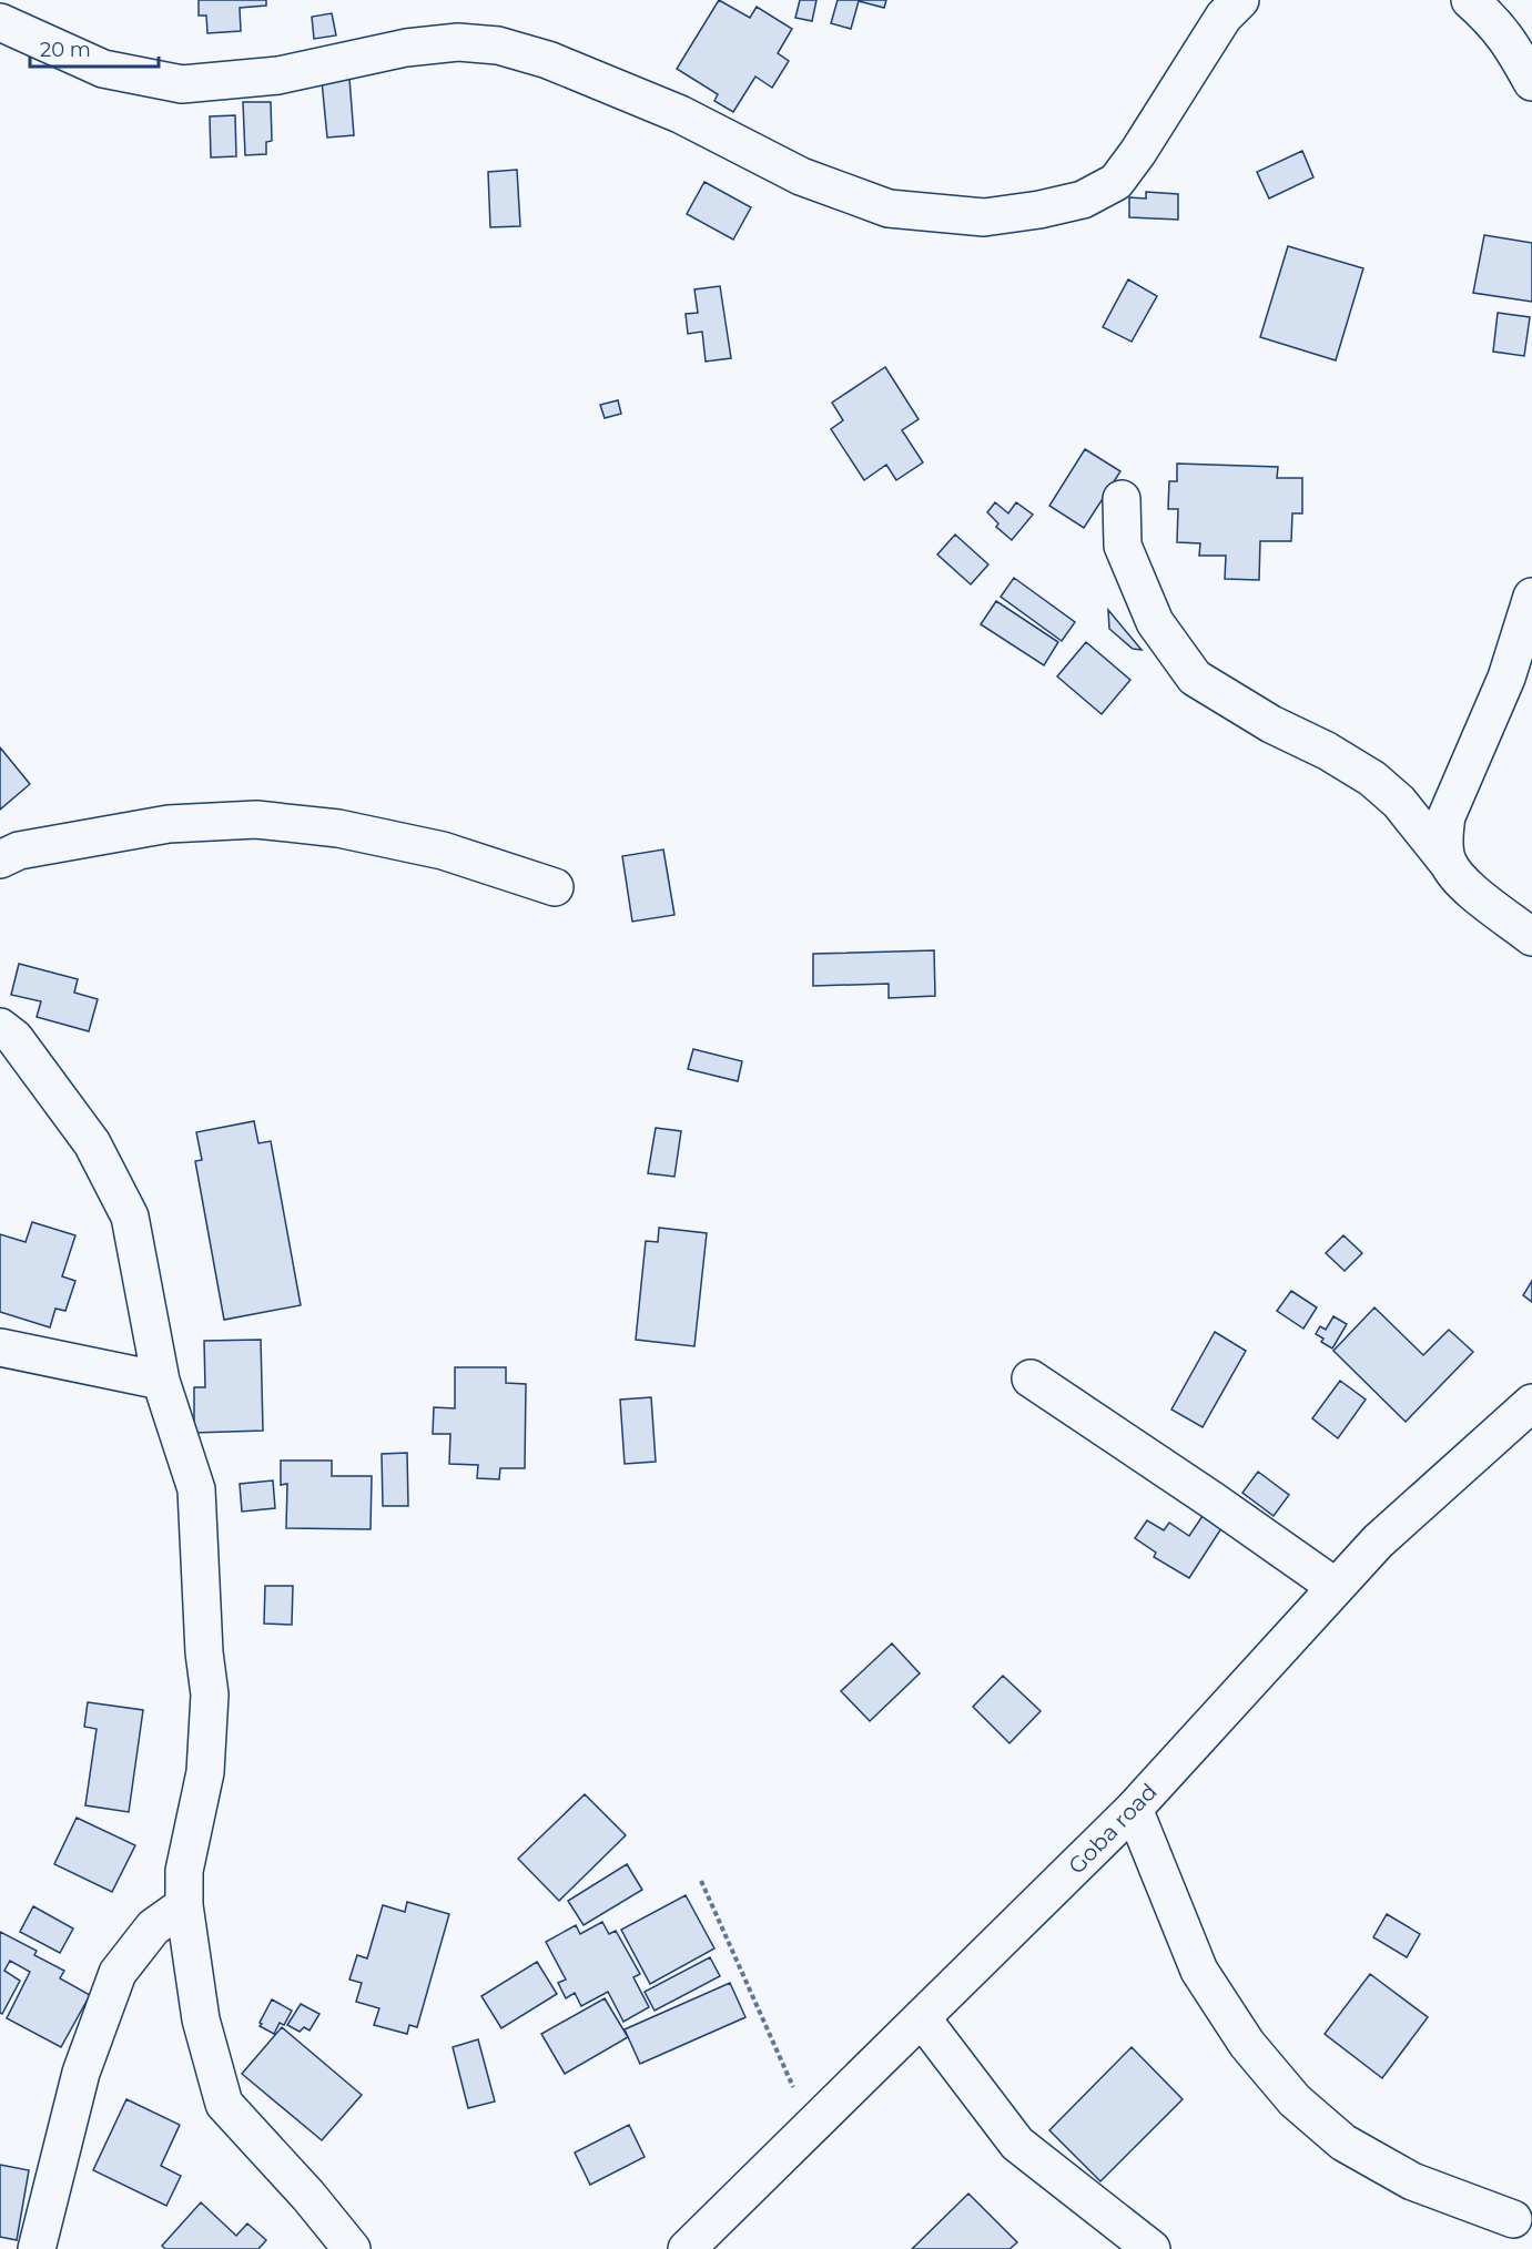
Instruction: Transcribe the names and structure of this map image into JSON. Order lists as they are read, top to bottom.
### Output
{
  "streets": {
    "street": ["Goba road"]
  },
  "scale_bar": "20 m"
}
